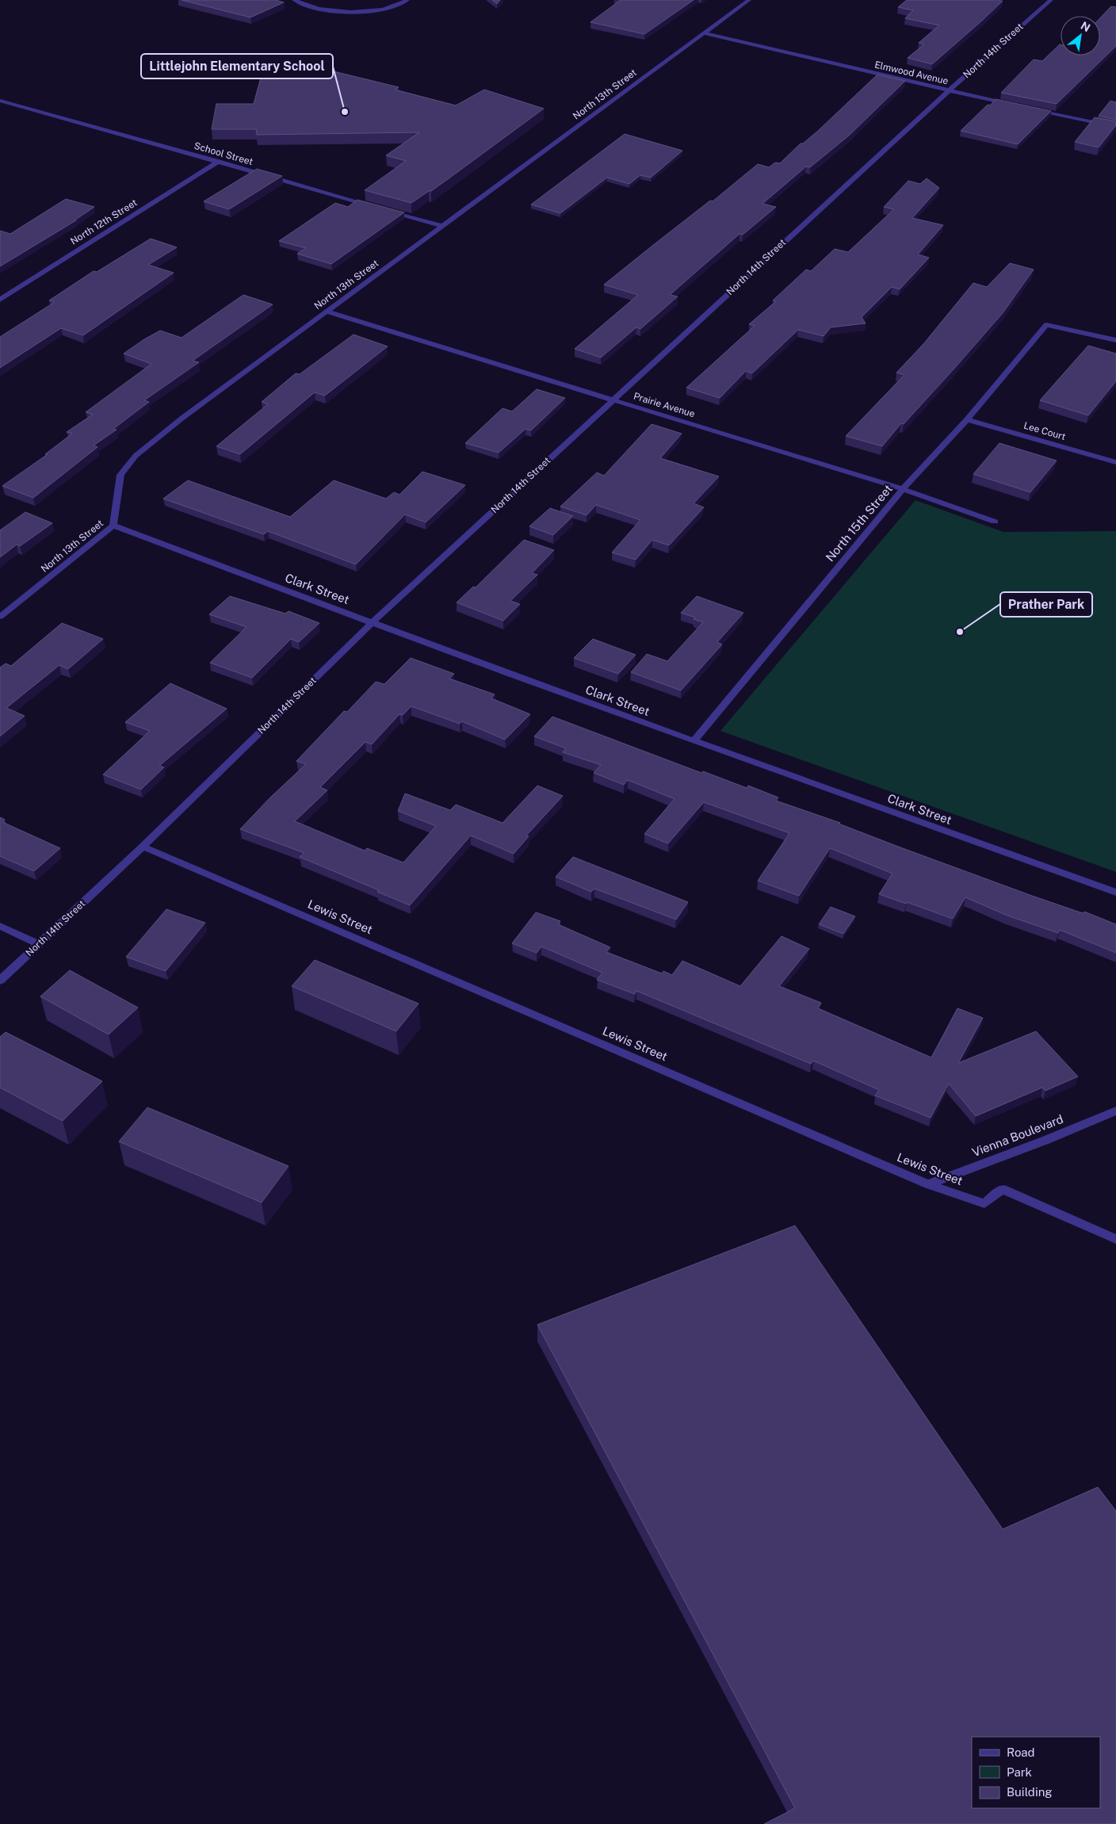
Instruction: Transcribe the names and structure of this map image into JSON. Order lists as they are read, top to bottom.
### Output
{
  "streets": {
    "street": [
      "North 14th Street",
      "Elmwood Avenue",
      "North 13th Street",
      "School Street",
      "North 12th Street",
      "Prairie Avenue",
      "Lee Court",
      "North 15th Street",
      "Clark Street",
      "Lewis Street",
      "Vienna Boulevard"
    ]
  },
  "crossings": [
    ["North 14th Street", "Elmwood Avenue"],
    ["North 14th Street", "Prairie Avenue"],
    ["North 14th Street", "Clark Street"],
    ["North 14th Street", "Lewis Street"],
    ["Elmwood Avenue", "North 13th Street"],
    ["North 13th Street", "Prairie Avenue"],
    ["North 13th Street", "Clark Street"],
    ["School Street", "North 12th Street"],
    ["Prairie Avenue", "North 15th Street"],
    ["Lee Court", "North 15th Street"],
    ["North 15th Street", "Clark Street"],
    ["Lewis Street", "Vienna Boulevard"]
  ],
  "places": ["Littlejohn Elementary School", "Prather Park"],
  "legend": ["Road", "Park", "Building"],
  "north": "top right"
}
